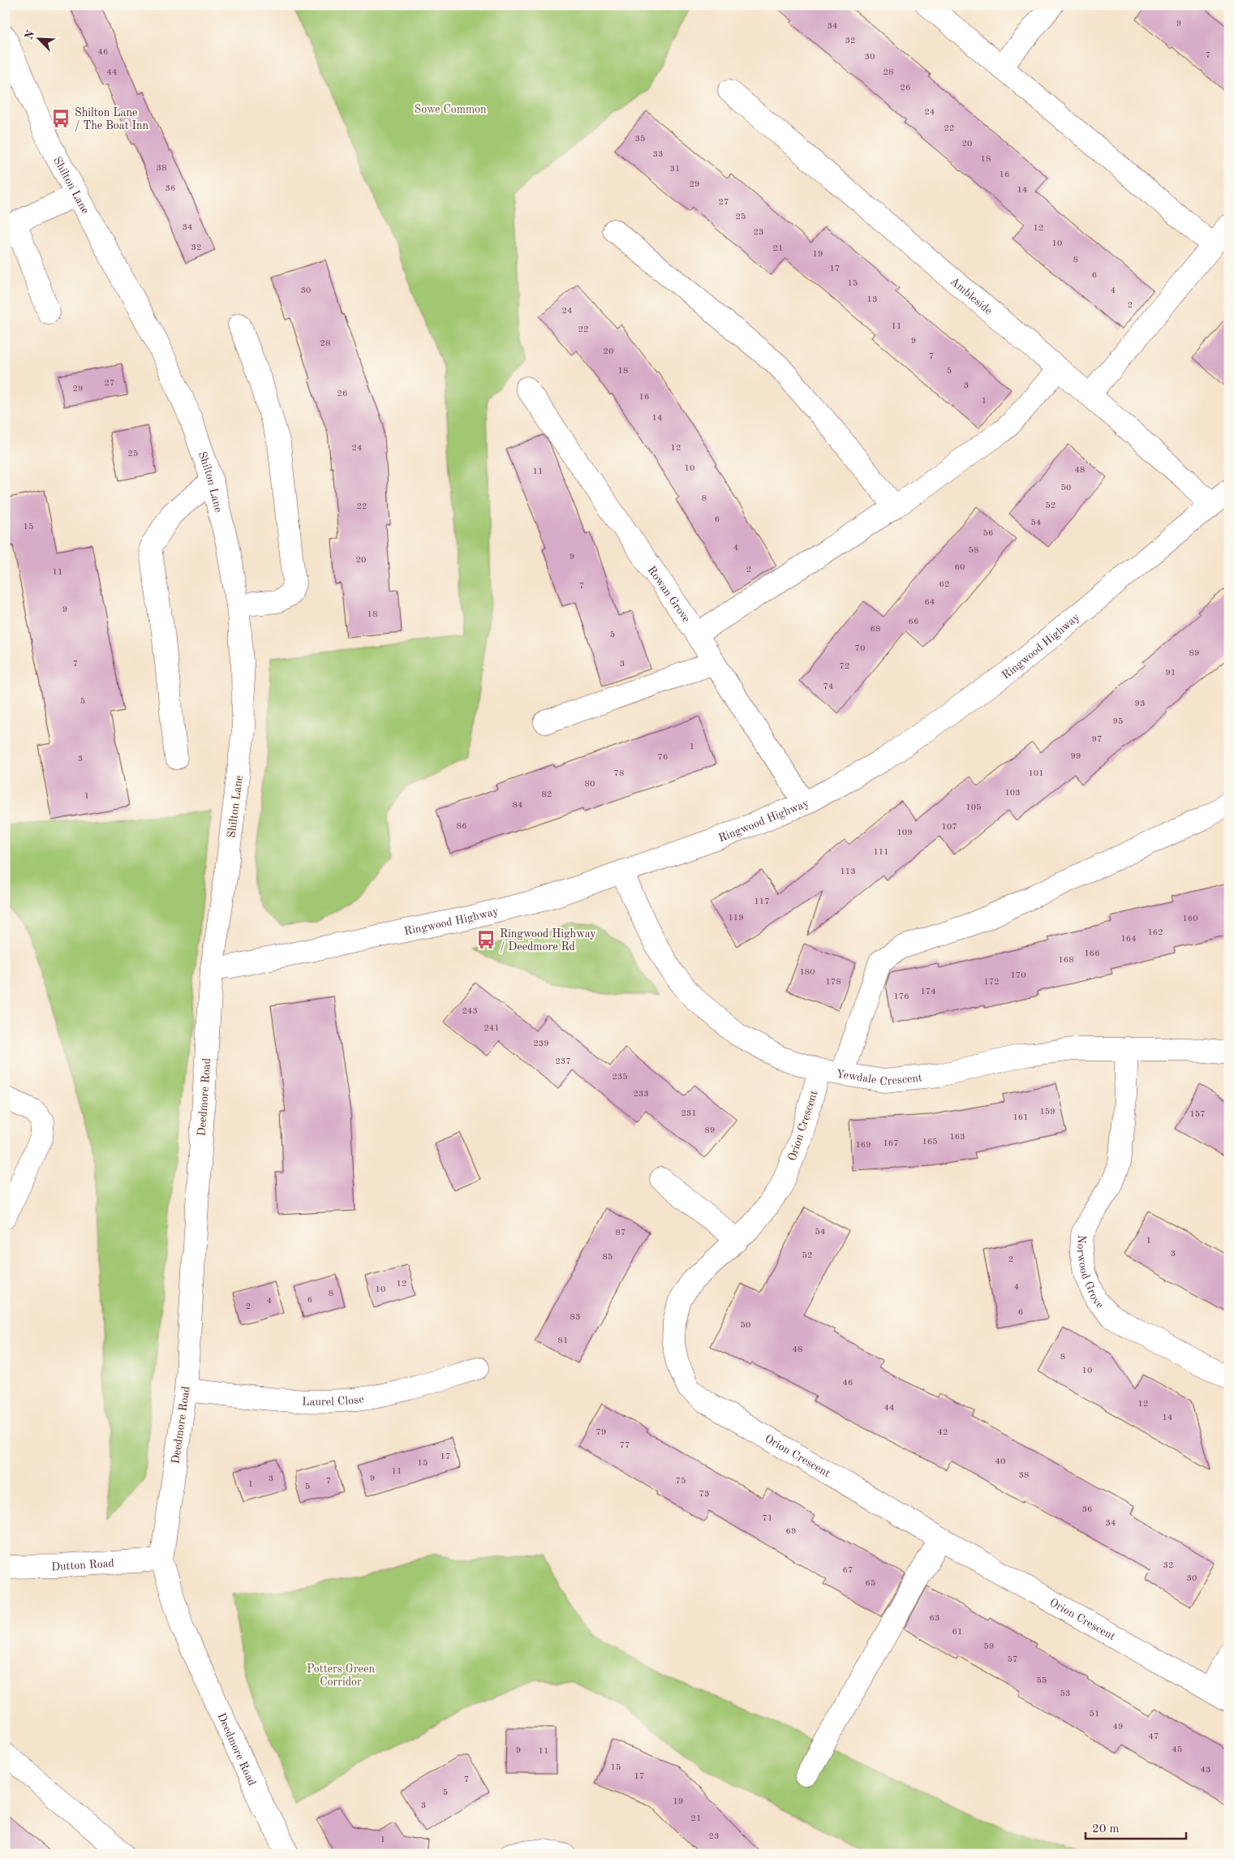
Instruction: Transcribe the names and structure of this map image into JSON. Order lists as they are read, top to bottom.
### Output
{
  "streets": {
    "street": [
      "Shilton Lane",
      "Ambleside",
      "Rowan Grove",
      "Ringwood Highway",
      "Yewdale Crescent",
      "Deedmore Road",
      "Orion Crescent",
      "Norwood Grove",
      "Laurel Close",
      "Dutton Road"
    ]
  },
  "crossings": [
    ["Shilton Lane", "Ringwood Highway"],
    ["Shilton Lane", "Deedmore Road"],
    ["Ambleside", "Ringwood Highway"],
    ["Rowan Grove", "Ringwood Highway"],
    ["Ringwood Highway", "Yewdale Crescent"],
    ["Ringwood Highway", "Deedmore Road"],
    ["Yewdale Crescent", "Orion Crescent"],
    ["Yewdale Crescent", "Norwood Grove"],
    ["Deedmore Road", "Laurel Close"],
    ["Deedmore Road", "Dutton Road"]
  ],
  "parks": ["Sowe Common", "Potters Green Corridor"],
  "places": {
    "bus stop": ["Shilton Lane / The Boat Inn", "Ringwood Highway / Deedmore Rd"]
  },
  "house_numbers": [
    "9",
    "34",
    "32",
    "46",
    "7",
    "30",
    "44",
    "28",
    "26",
    "24",
    "22",
    "35",
    "20",
    "33",
    "18",
    "38",
    "31",
    "16",
    "29",
    "36",
    "14",
    "27",
    "25",
    "34",
    "12",
    "23",
    "10",
    "32",
    "21",
    "19",
    "8",
    "17",
    "6",
    "15",
    "30",
    "4",
    "13",
    "2",
    "24",
    "11",
    "22",
    "9",
    "28",
    "20",
    "7",
    "18",
    "5",
    "27",
    "3",
    "29",
    "26",
    "16",
    "1",
    "14",
    "24",
    "12",
    "25",
    "10",
    "48",
    "11",
    "50",
    "8",
    "52",
    "22",
    "6",
    "54",
    "15",
    "56",
    "4",
    "58",
    "9",
    "20",
    "60",
    "2",
    "11",
    "62",
    "7",
    "64",
    "9",
    "18",
    "66",
    "68",
    "5",
    "70",
    "89",
    "7",
    "3",
    "72",
    "91",
    "74",
    "5",
    "93",
    "95",
    "97",
    "1",
    "99",
    "76",
    "3",
    "78",
    "101",
    "80",
    "103",
    "82",
    "1",
    "84",
    "105",
    "86",
    "107",
    "109",
    "111",
    "113",
    "117",
    "119",
    "160",
    "162",
    "164",
    "166",
    "168",
    "180",
    "170",
    "178",
    "172",
    "174",
    "176",
    "243",
    "241",
    "239",
    "237",
    "235",
    "233",
    "159",
    "231",
    "157",
    "161",
    "89",
    "163",
    "165",
    "167",
    "169",
    "54",
    "87",
    "1",
    "3",
    "52",
    "85",
    "2",
    "12",
    "4",
    "10",
    "8",
    "6",
    "4",
    "2",
    "6",
    "83",
    "50",
    "81",
    "48",
    "8",
    "10",
    "46",
    "12",
    "44",
    "14",
    "79",
    "42",
    "77",
    "17",
    "40",
    "15",
    "11",
    "38",
    "3",
    "9",
    "7",
    "75",
    "1",
    "5",
    "73",
    "36",
    "71",
    "34",
    "69",
    "32",
    "67",
    "30",
    "65",
    "63",
    "61",
    "59",
    "57",
    "55",
    "53",
    "51",
    "49",
    "47",
    "45",
    "9",
    "11",
    "15",
    "43",
    "17",
    "7",
    "5",
    "19",
    "3",
    "21",
    "23",
    "1"
  ],
  "scale_bar": "20 m",
  "north": "top left"
}
